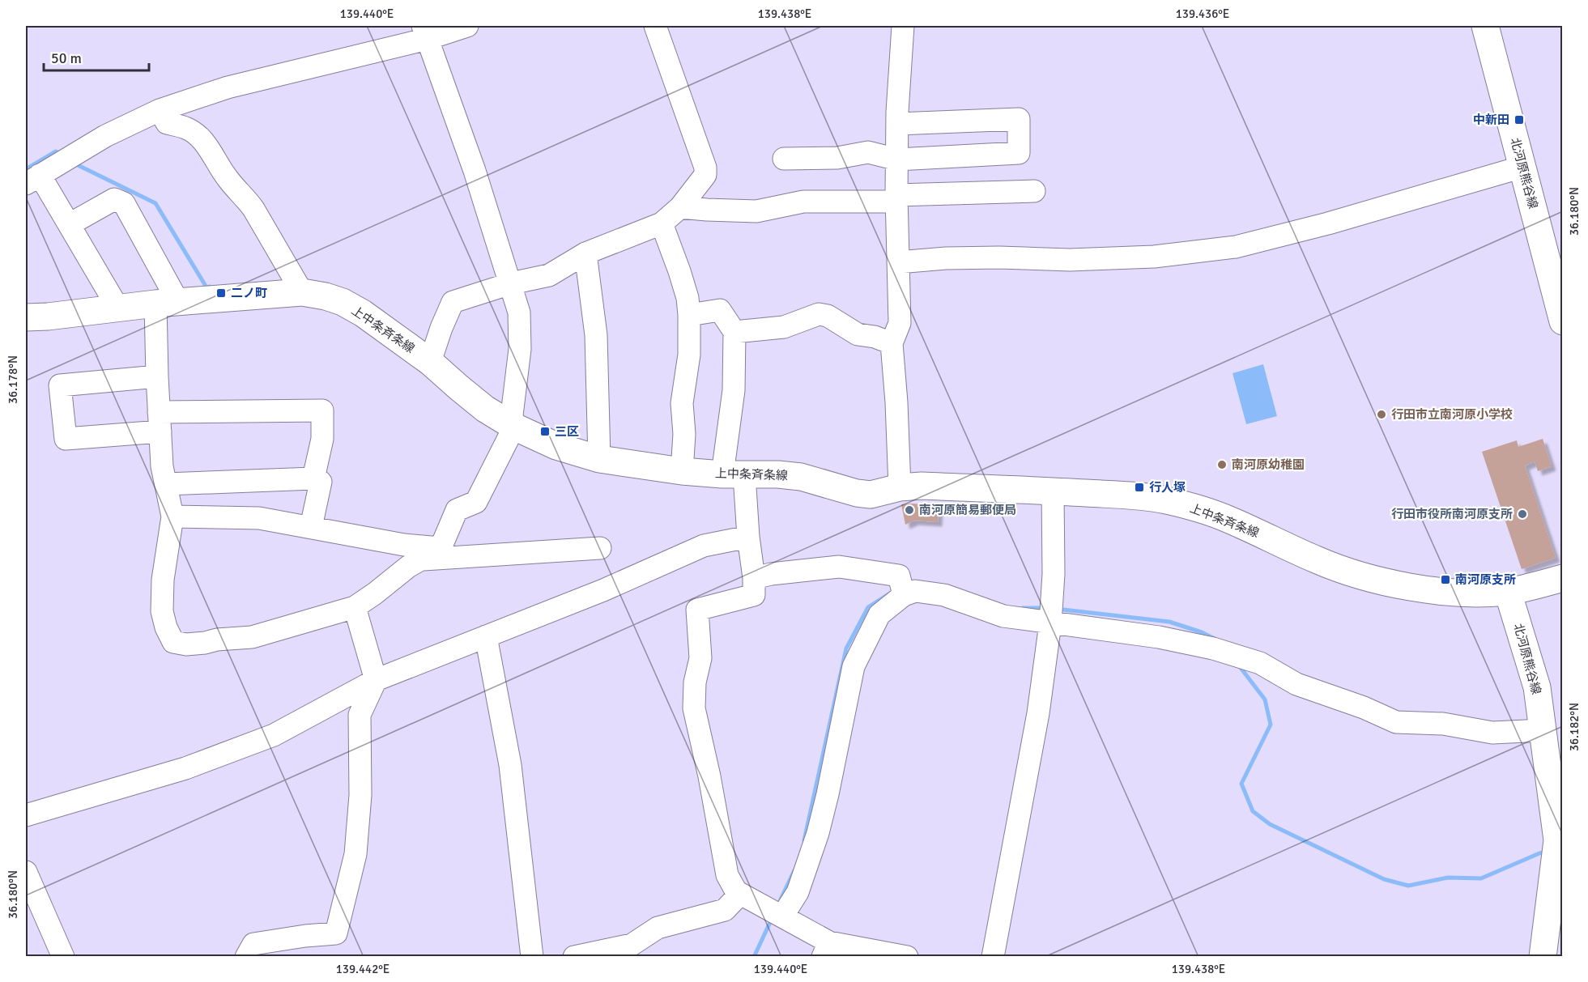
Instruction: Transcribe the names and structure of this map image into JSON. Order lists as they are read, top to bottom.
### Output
{
  "streets": {
    "main road": ["北河原熊谷線", "上中条斉条線"]
  },
  "crossings": [
    ["北河原熊谷線", "上中条斉条線"]
  ],
  "places": {
    "transit": [
      "中新田",
      "二ノ町",
      "三区",
      "行人塚",
      "南河原支所"
    ],
    "other": [
      "行田市立南河原小学校",
      "南河原幼稚園",
      "南河原簡易郵便局",
      "行田市役所南河原支所"
    ]
  },
  "scale_bar": "50 m",
  "coordinates": [
    "139.440°E",
    "139.438°E",
    "139.436°E",
    "36.180°N",
    "36.178°N",
    "36.182°N",
    "139.442°E"
  ]
}
